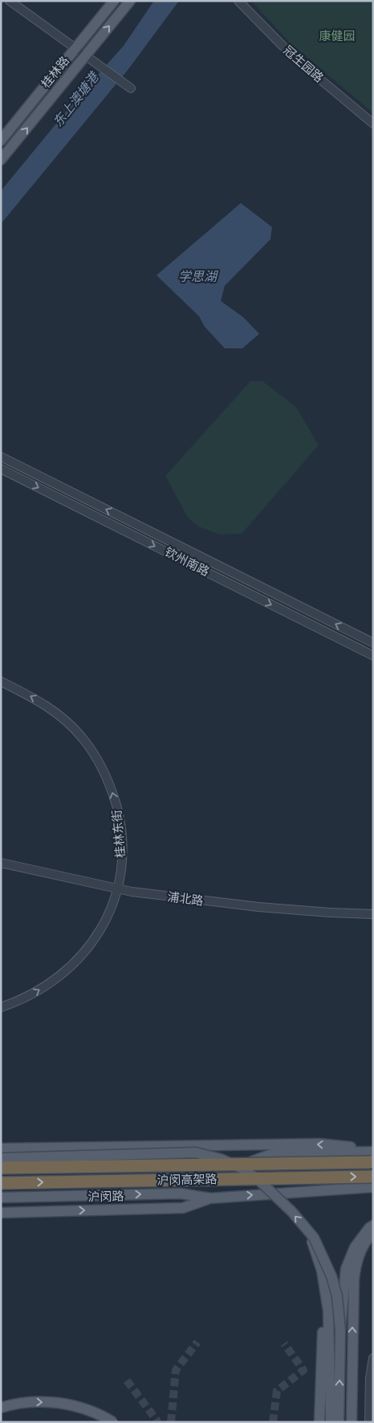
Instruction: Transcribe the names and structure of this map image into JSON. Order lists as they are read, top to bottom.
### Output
{
  "streets": {
    "highway": ["沪闵高架路"],
    "main road": ["桂林路", "沪闵路"],
    "street": [
      "冠生园路",
      "钦州南路",
      "桂林东街",
      "浦北路"
    ]
  },
  "crossings": [
    ["桂林东街", "浦北路"]
  ],
  "water": ["东上澳塘港", "学思湖"],
  "parks": ["康健园"]
}
